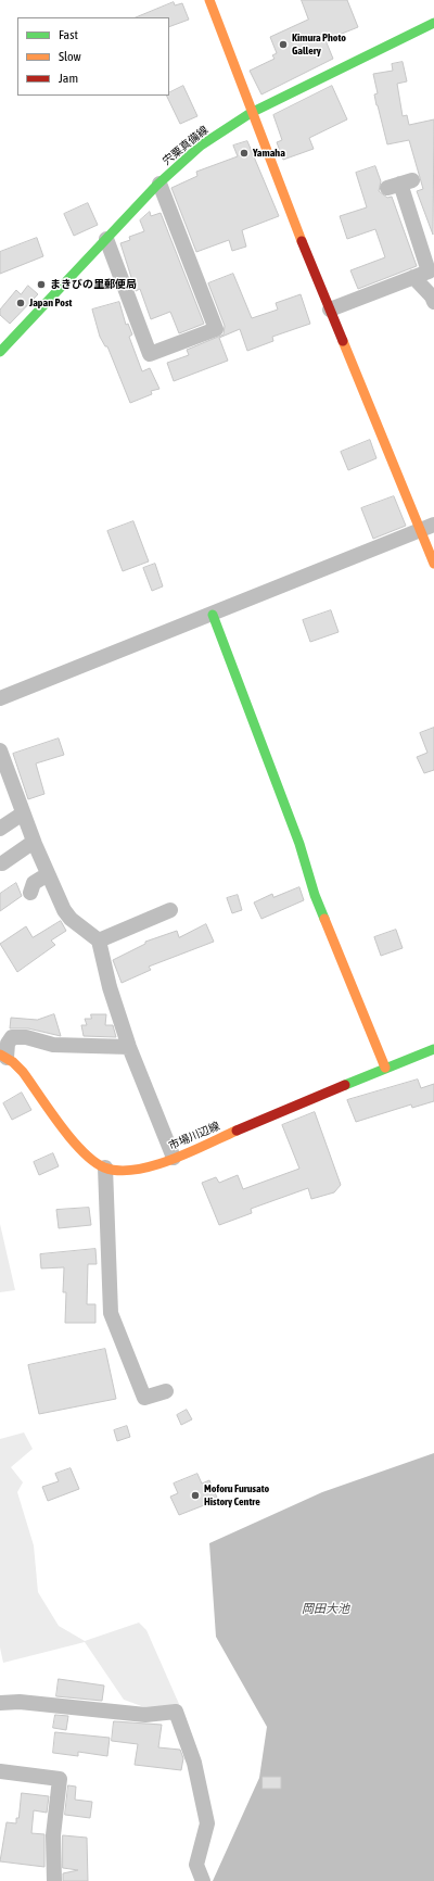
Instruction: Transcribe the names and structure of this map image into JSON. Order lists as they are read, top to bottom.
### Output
{
  "streets": {
    "street": ["宍粟真備線", "市場川辺線"]
  },
  "water": ["岡田大池"],
  "places": [
    "Kimura Photo Gallery",
    "Yamaha",
    "まきびの里郵便局",
    "Japan Post",
    "Moforu Furusato History Centre"
  ],
  "legend": ["Fast", "Slow", "Jam"]
}
